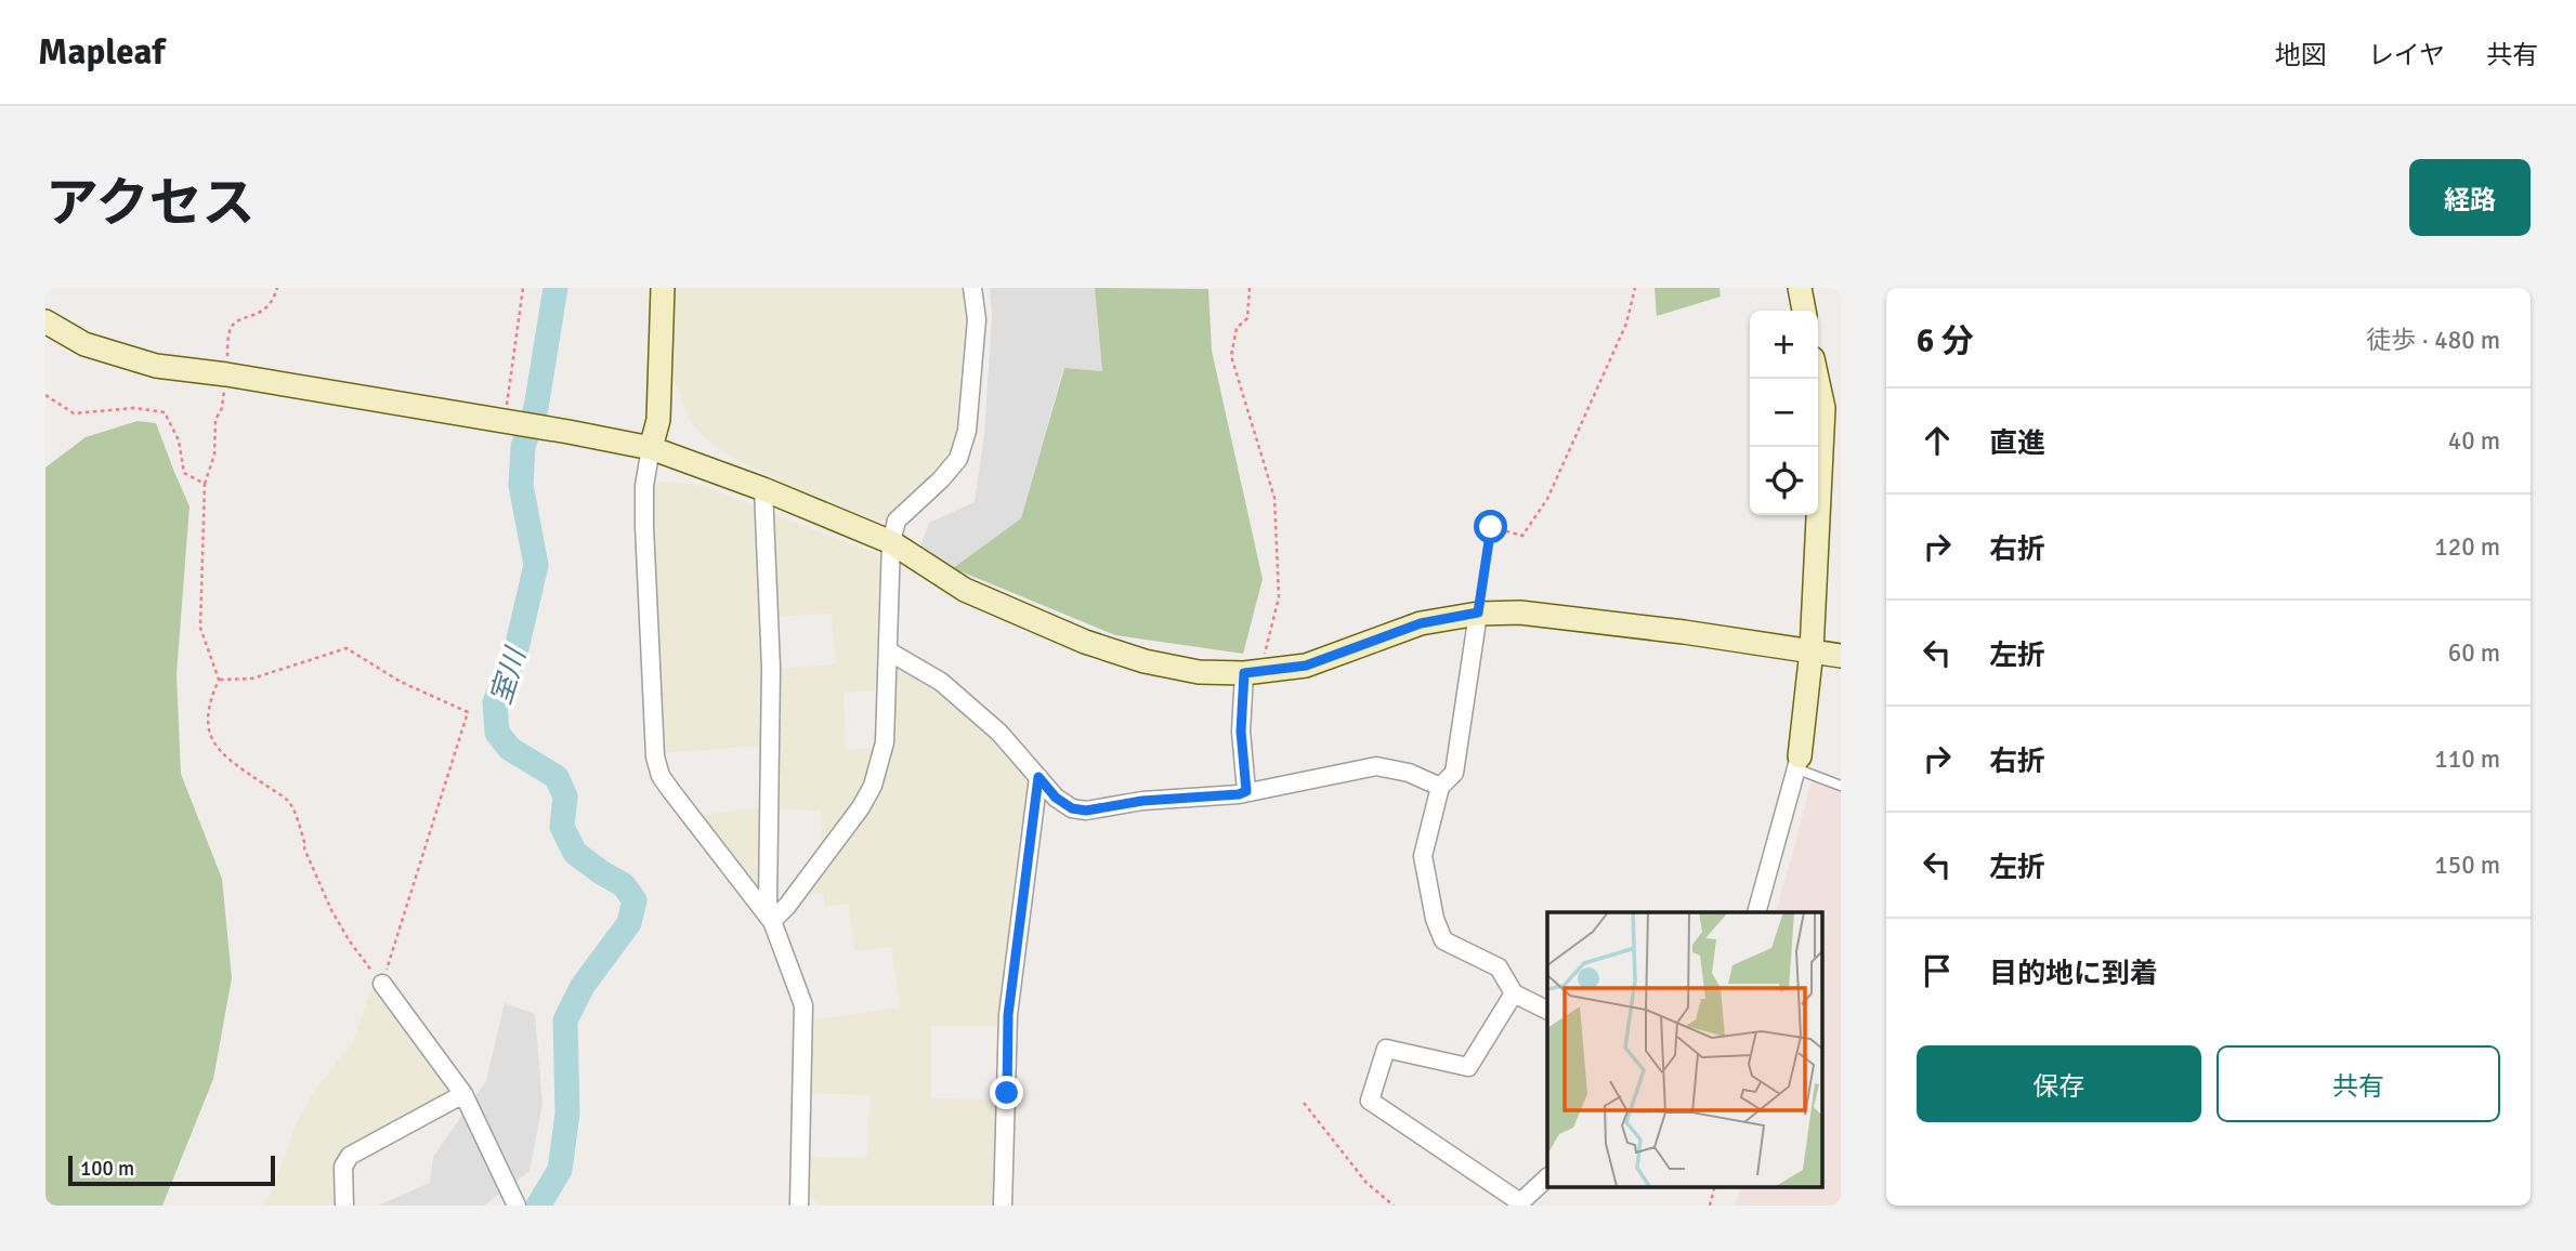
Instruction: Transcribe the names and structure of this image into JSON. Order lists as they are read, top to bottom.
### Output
{
  "water": ["室川"],
  "scale_bar": "100 m",
  "page": {
    "header": "Mapleaf",
    "nav": ["地図", "レイヤ", "共有"],
    "title": "アクセス",
    "buttons": [
      "経路",
      ["保存", "共有"]
    ],
    "heading": ["6 分", "徒歩 · 480 m"],
    "map_buttons": ["+", "−"],
    "list": [
      ["直進", "40 m"],
      ["右折", "120 m"],
      ["左折", "60 m"],
      ["右折", "110 m"],
      ["左折", "150 m"],
      "目的地に到着"
    ],
    "scale": "100 m"
  }
}
